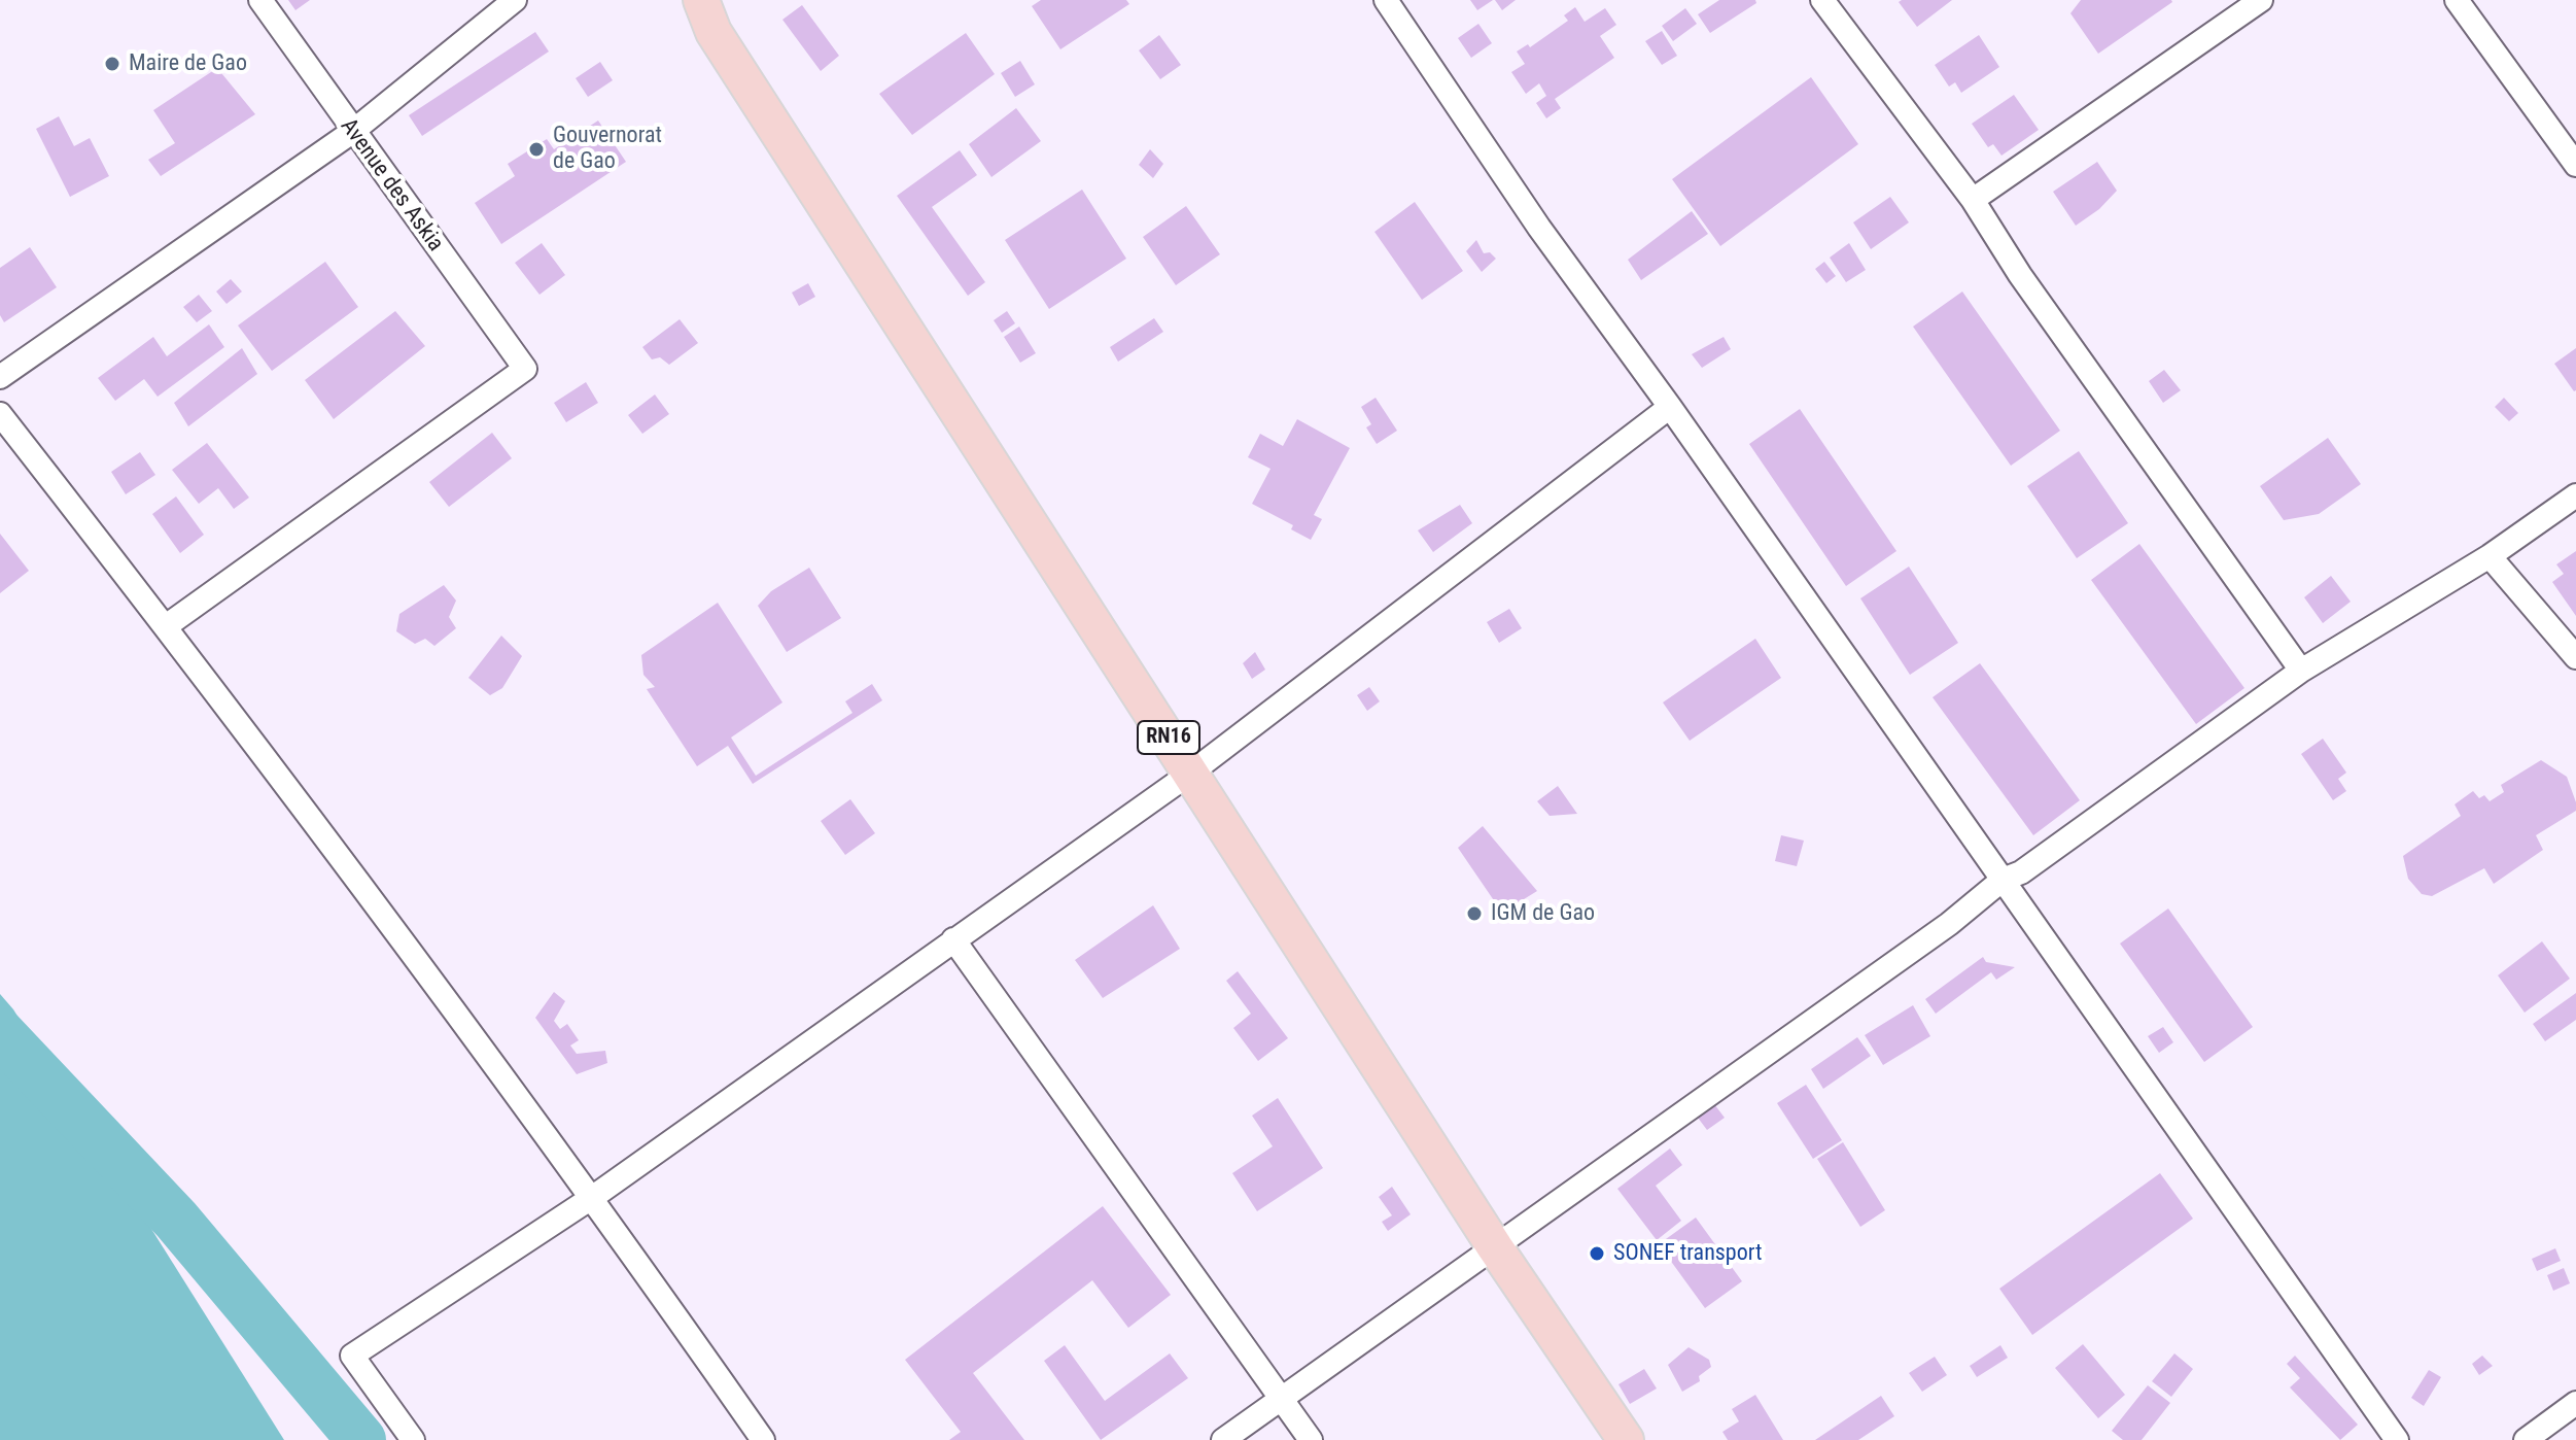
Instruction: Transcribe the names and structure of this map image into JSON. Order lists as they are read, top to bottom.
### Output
{
  "streets": {
    "main road": ["RN16"],
    "street": ["Avenue des Askia"]
  },
  "places": [
    "Maire de Gao",
    "Gouvernorat de Gao",
    "IGM de Gao",
    "SONEF transport"
  ]
}
